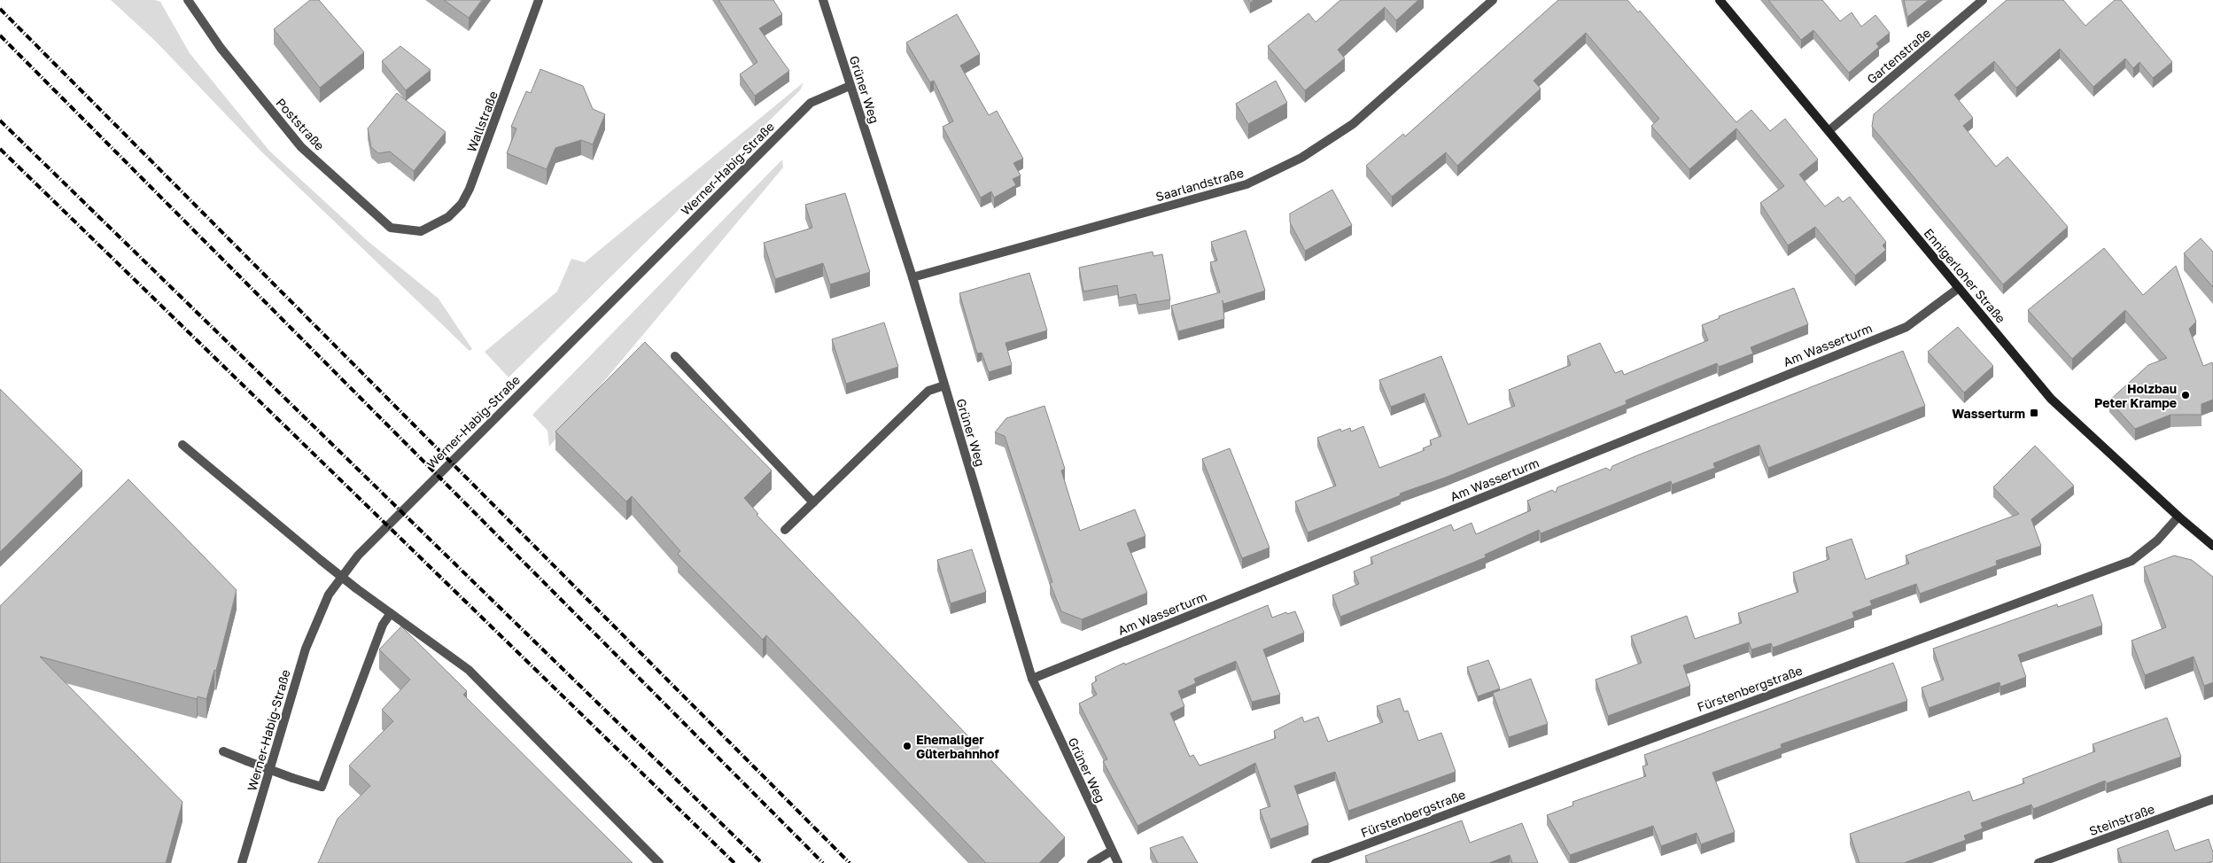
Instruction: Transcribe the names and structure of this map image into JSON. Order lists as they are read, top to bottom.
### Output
{
  "streets": {
    "main road": ["Ennigerloher Straße"],
    "street": [
      "Gartenstraße",
      "Grüner Weg",
      "Wallstraße",
      "Poststraße",
      "Werner-Habig-Straße",
      "Saarlandstraße",
      "Am Wasserturm",
      "Fürstenbergstraße",
      "Steinstraße"
    ]
  },
  "crossings": [
    ["Gartenstraße", "Ennigerloher Straße"],
    ["Grüner Weg", "Werner-Habig-Straße"],
    ["Grüner Weg", "Saarlandstraße"],
    ["Grüner Weg", "Am Wasserturm"],
    ["Wallstraße", "Poststraße"],
    ["Ennigerloher Straße", "Am Wasserturm"],
    ["Ennigerloher Straße", "Fürstenbergstraße"]
  ],
  "places": {
    "other": ["Holzbau Peter Krampe", "Ehemaliger Güterbahnhof"],
    "transit": ["Wasserturm"]
  }
}
